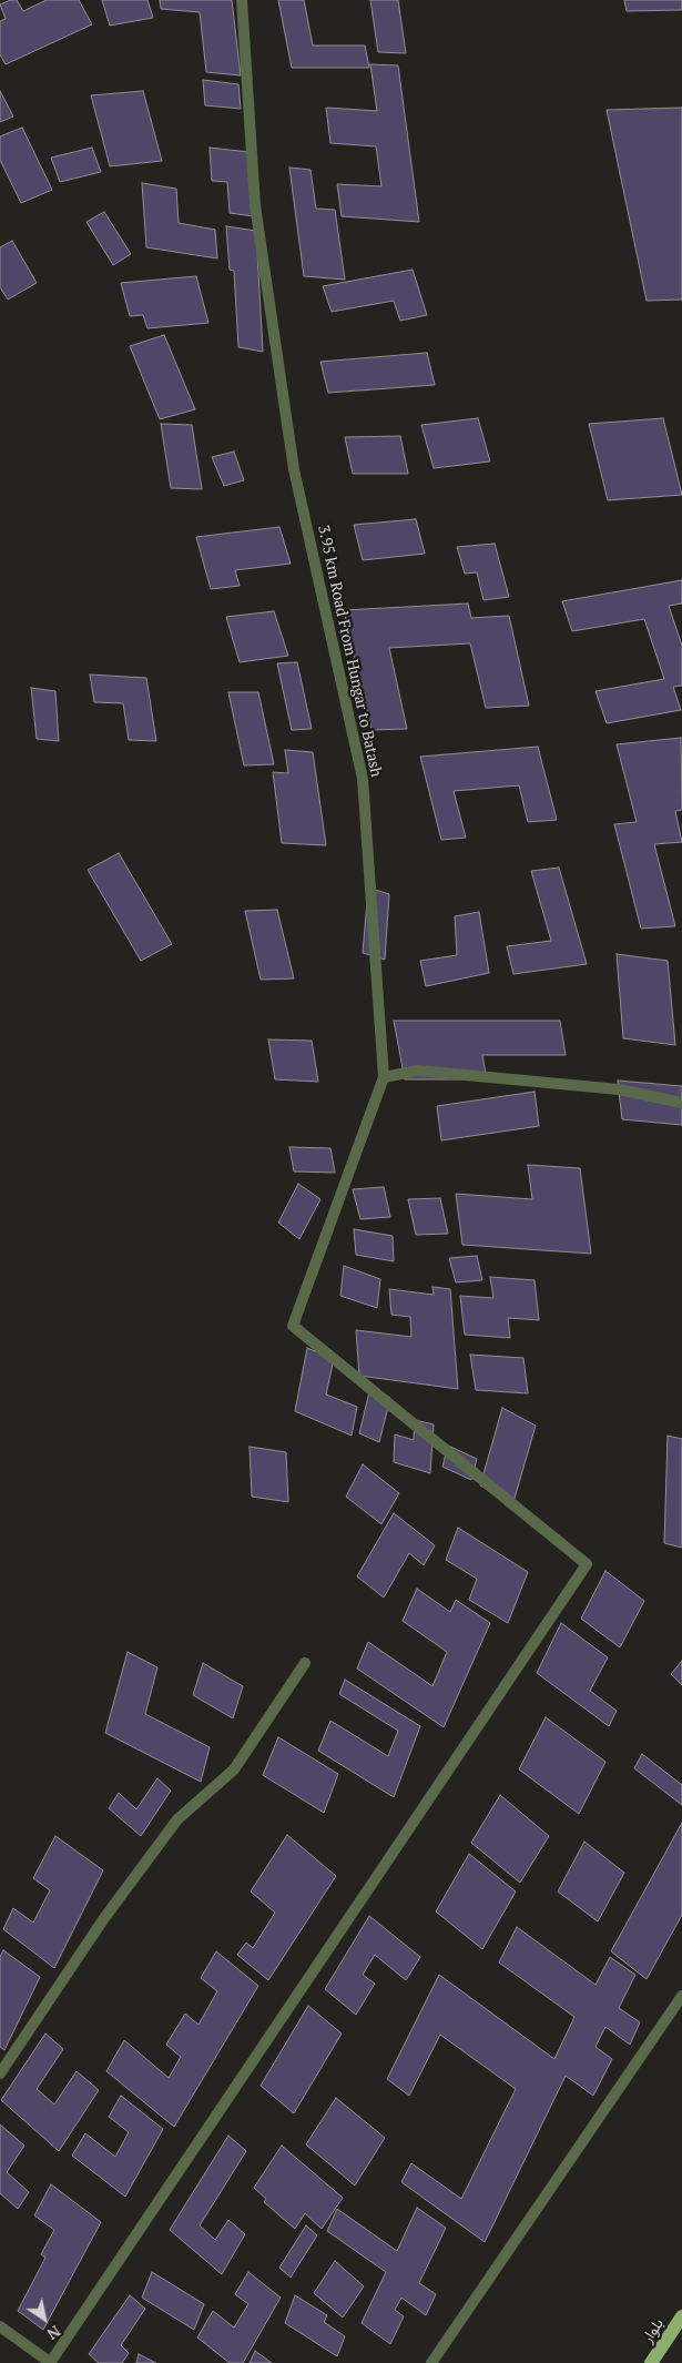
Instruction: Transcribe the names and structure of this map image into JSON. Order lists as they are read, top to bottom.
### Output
{
  "streets": {
    "main road": ["بلوار"],
    "street": ["3.95 km Road From Hungar to Batash"]
  },
  "north": "bottom right"
}
